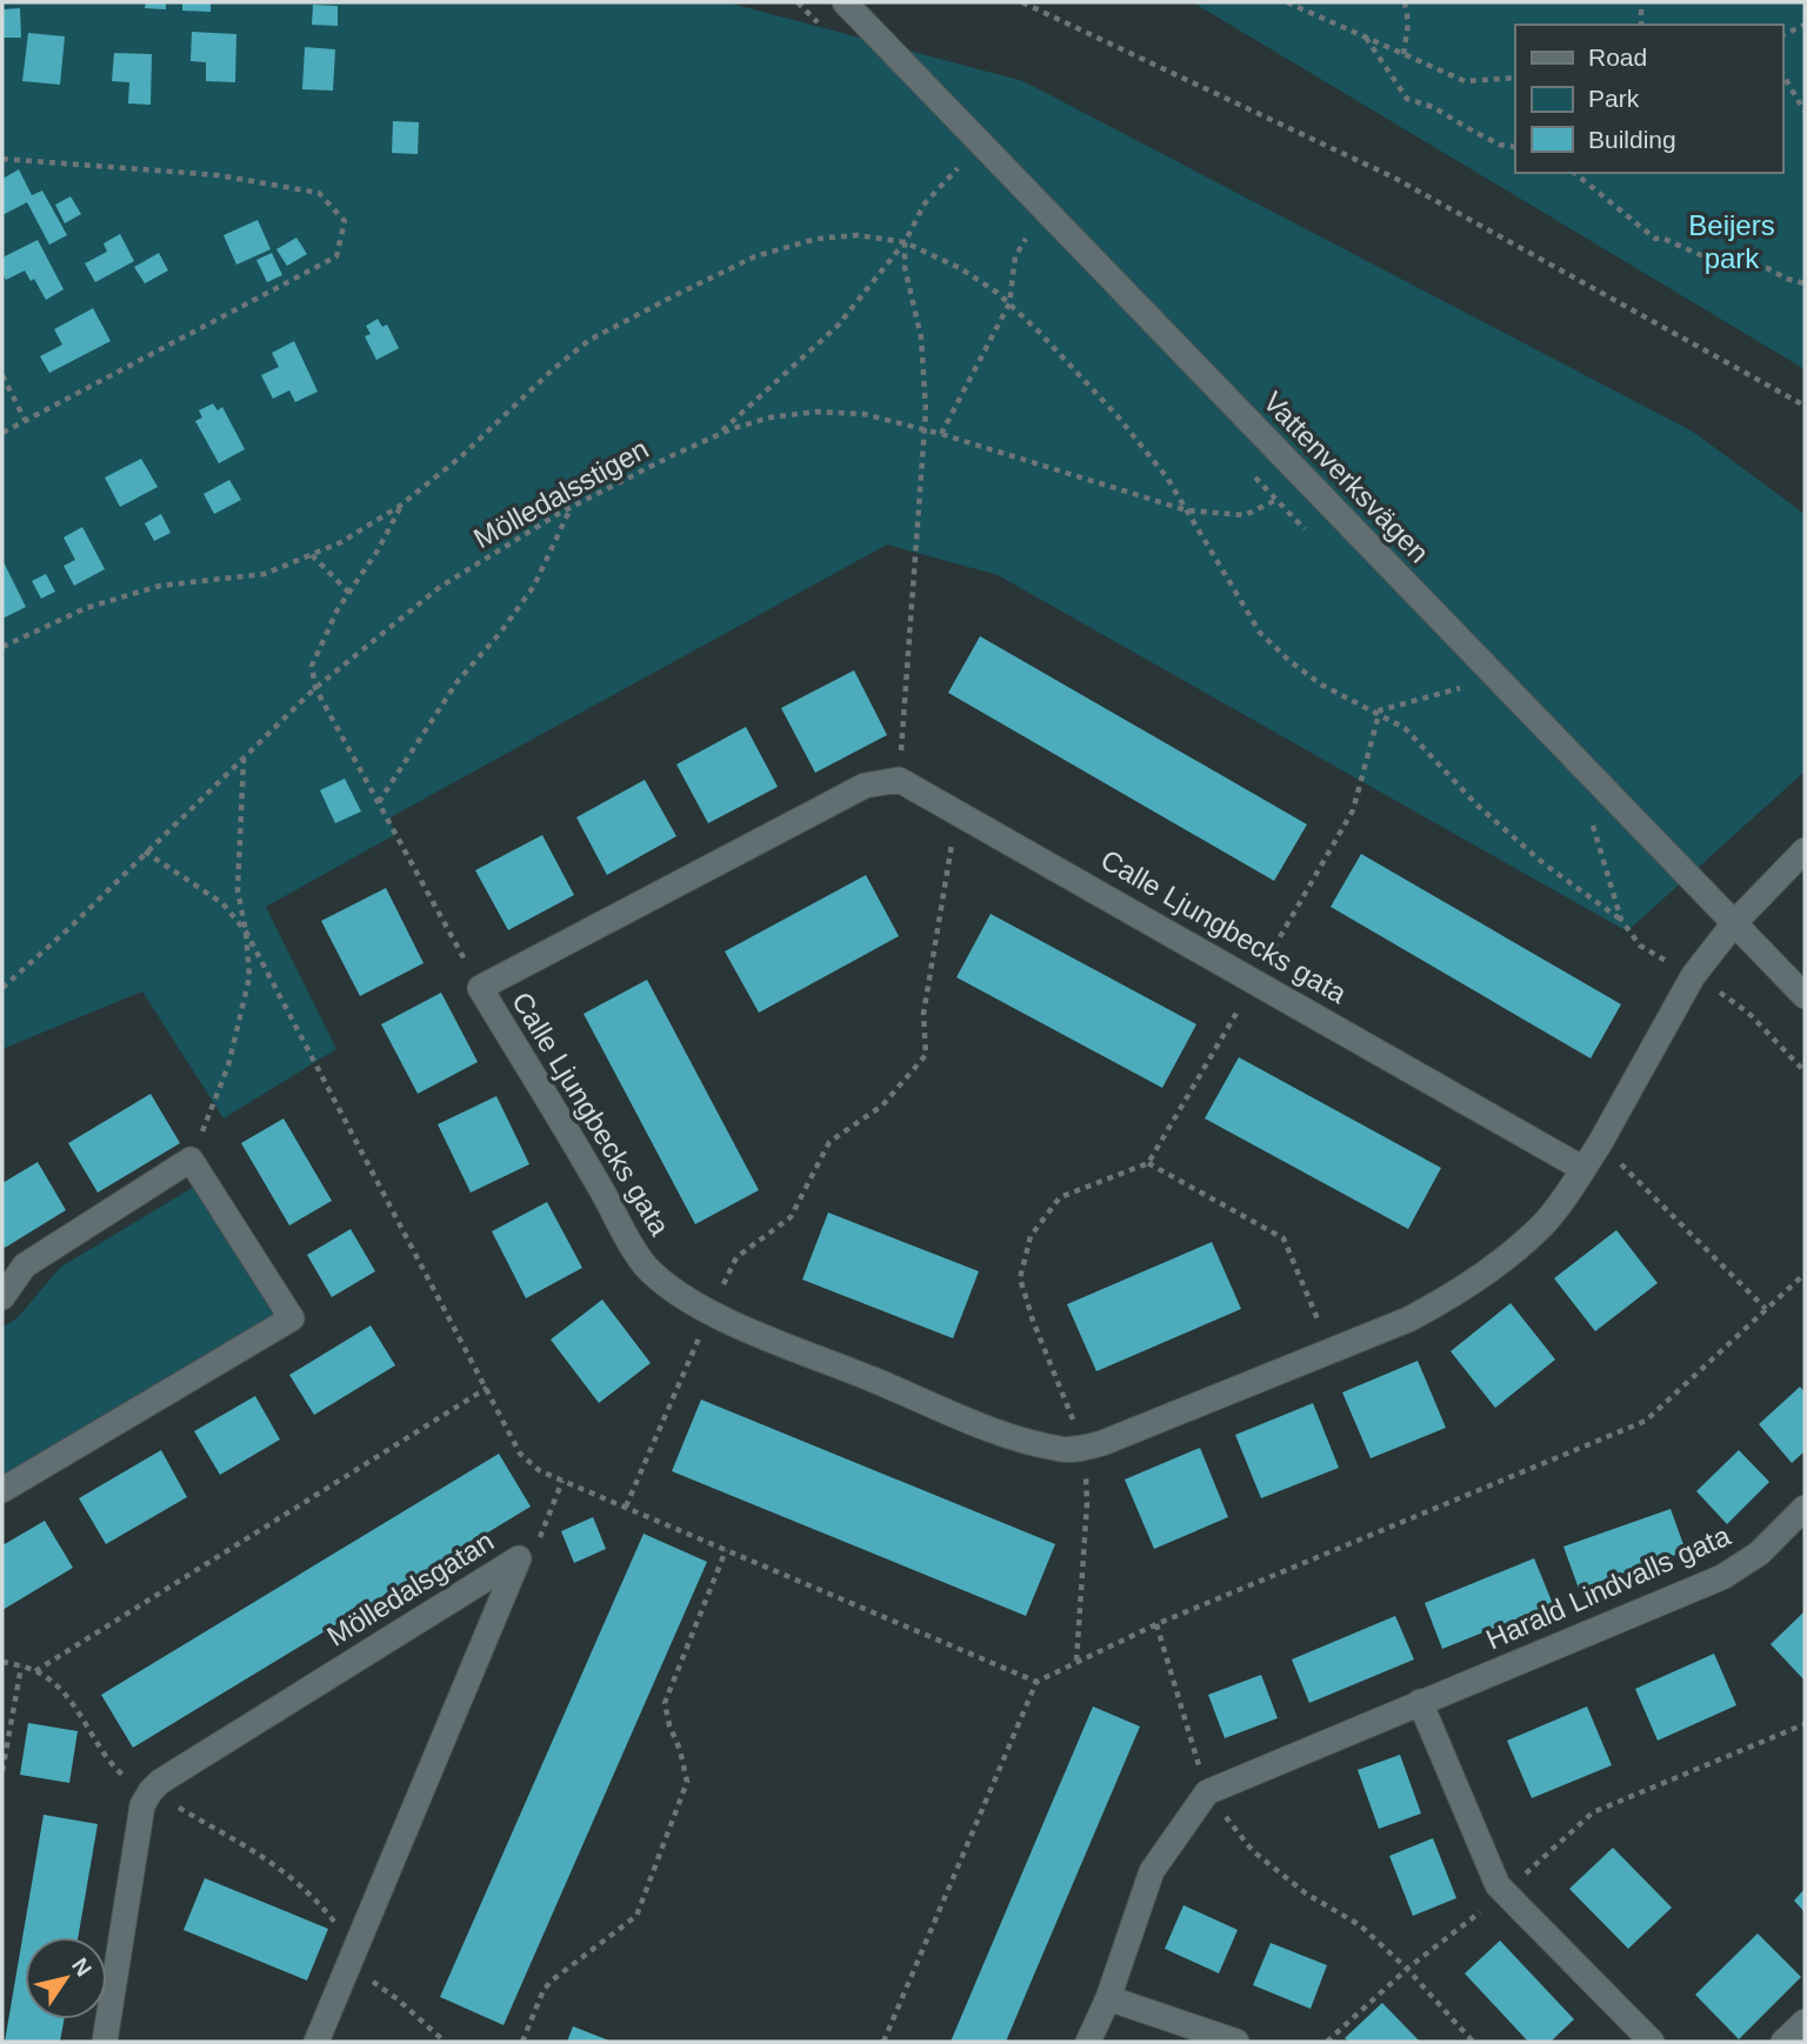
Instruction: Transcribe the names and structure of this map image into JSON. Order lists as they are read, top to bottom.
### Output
{
  "streets": {
    "street": [
      "Vattenverksvägen",
      "Calle Ljungbecks gata",
      "Harald Lindvalls gata",
      "Mölledalsgatan"
    ],
    "path": ["Mölledalsstigen"]
  },
  "crossings": [
    ["Vattenverksvägen", "Calle Ljungbecks gata"]
  ],
  "parks": ["Beijers park"],
  "legend": ["Road", "Park", "Building"],
  "north": "top right"
}
